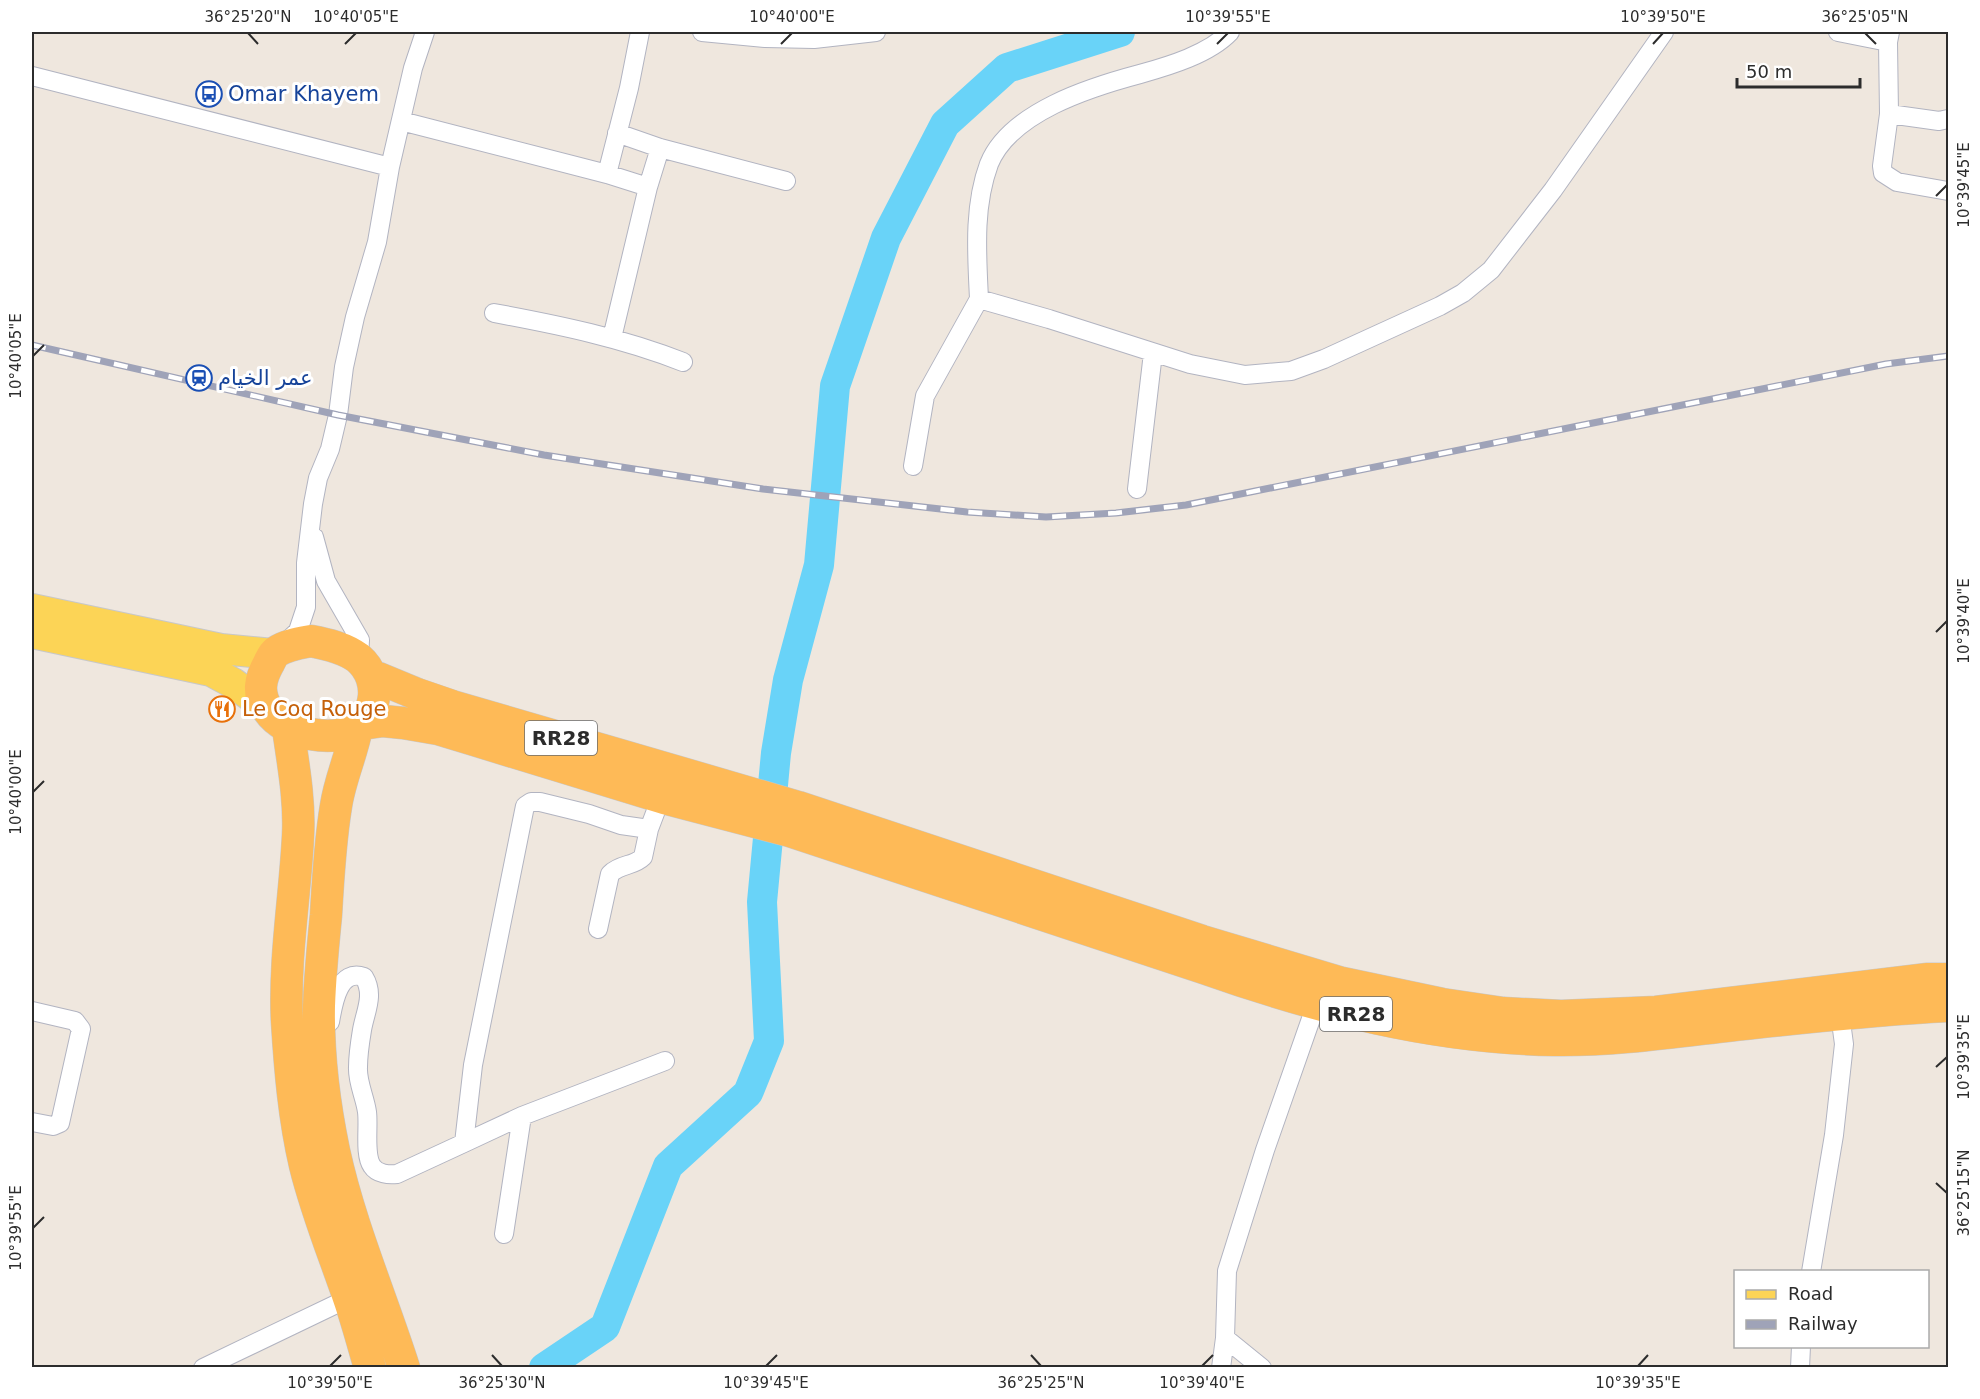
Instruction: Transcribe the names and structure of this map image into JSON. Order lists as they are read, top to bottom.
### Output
{
  "streets": {
    "highway": ["RR28"]
  },
  "places": {
    "bus stop": ["Omar Khayem"],
    "station": ["عمر الخيام"],
    "restaurant": ["Le Coq Rouge"]
  },
  "legend": ["Road", "Railway"],
  "scale_bar": "50 m",
  "coordinates": [
    "36°25'20\"N",
    "10°40'05\"E",
    "10°40'00\"E",
    "10°39'55\"E",
    "10°39'50\"E",
    "36°25'05\"N",
    "10°39'45\"E",
    "10°39'40\"E",
    "10°39'35\"E",
    "36°25'15\"N",
    "36°25'30\"N",
    "36°25'25\"N"
  ]
}
